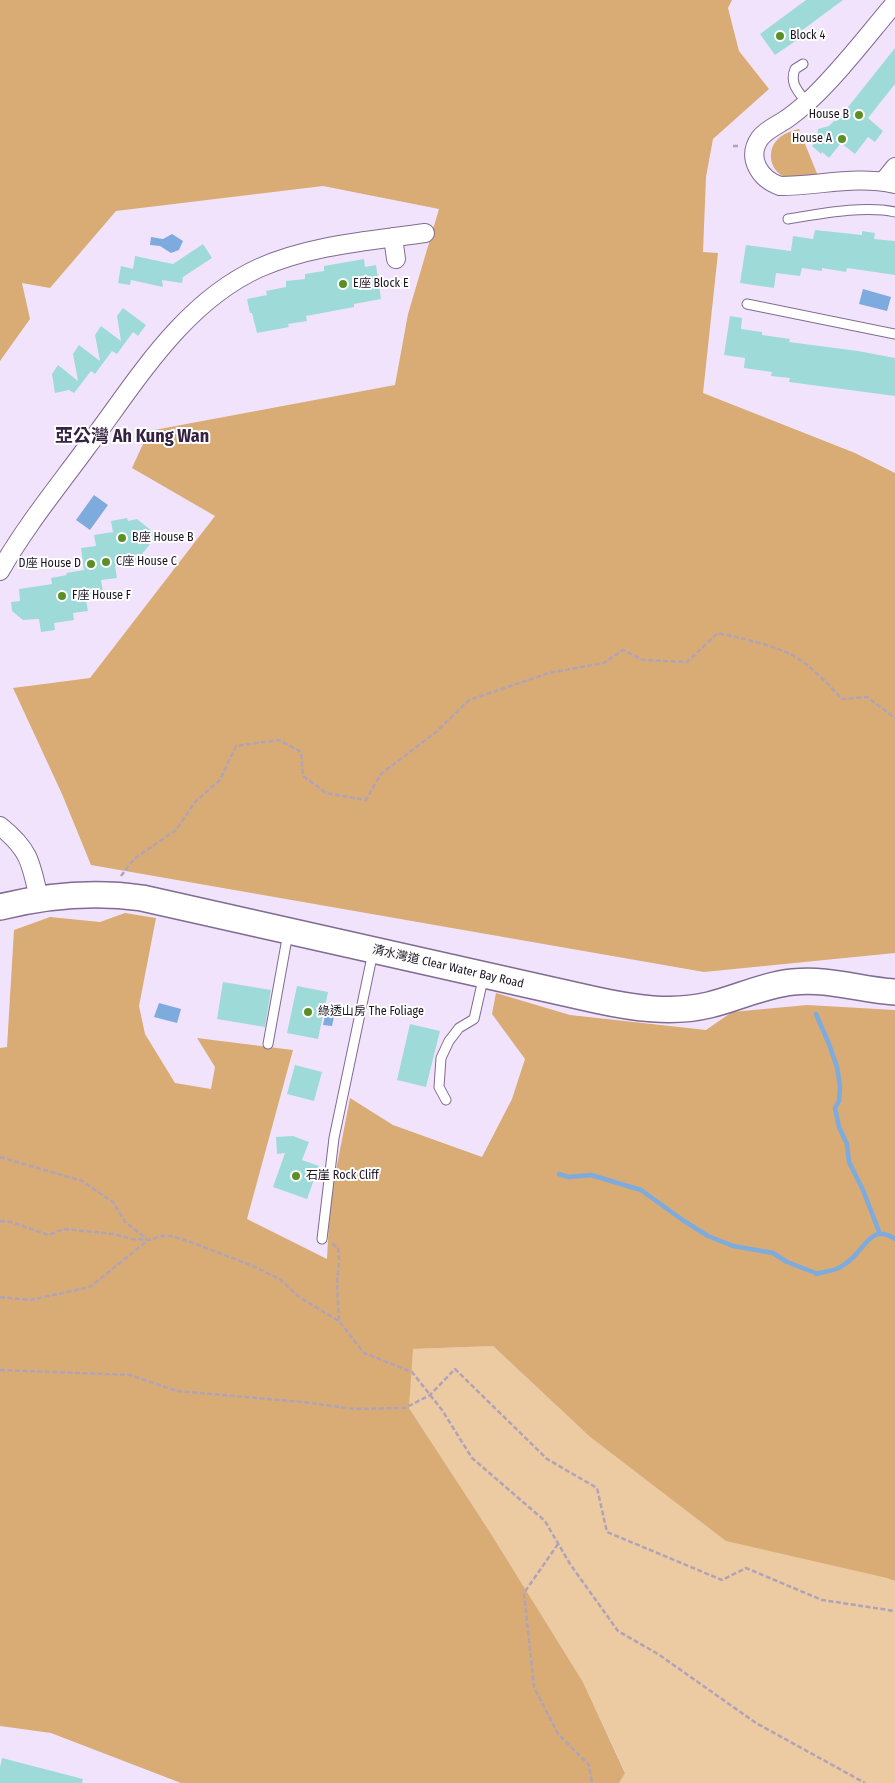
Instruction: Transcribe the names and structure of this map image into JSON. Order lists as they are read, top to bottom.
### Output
{
  "streets": {
    "main road": ["清水灣道 Clear Water Bay Road"]
  },
  "districts": ["亞公灣 Ah Kung Wan"],
  "places": [
    "Block 4",
    "House B",
    "House A",
    "E座 Block E",
    "B座 House B",
    "C座 House C",
    "D座 House D",
    "F座 House F",
    "綠透山房 The Foliage",
    "石崖 Rock Cliff"
  ]
}
